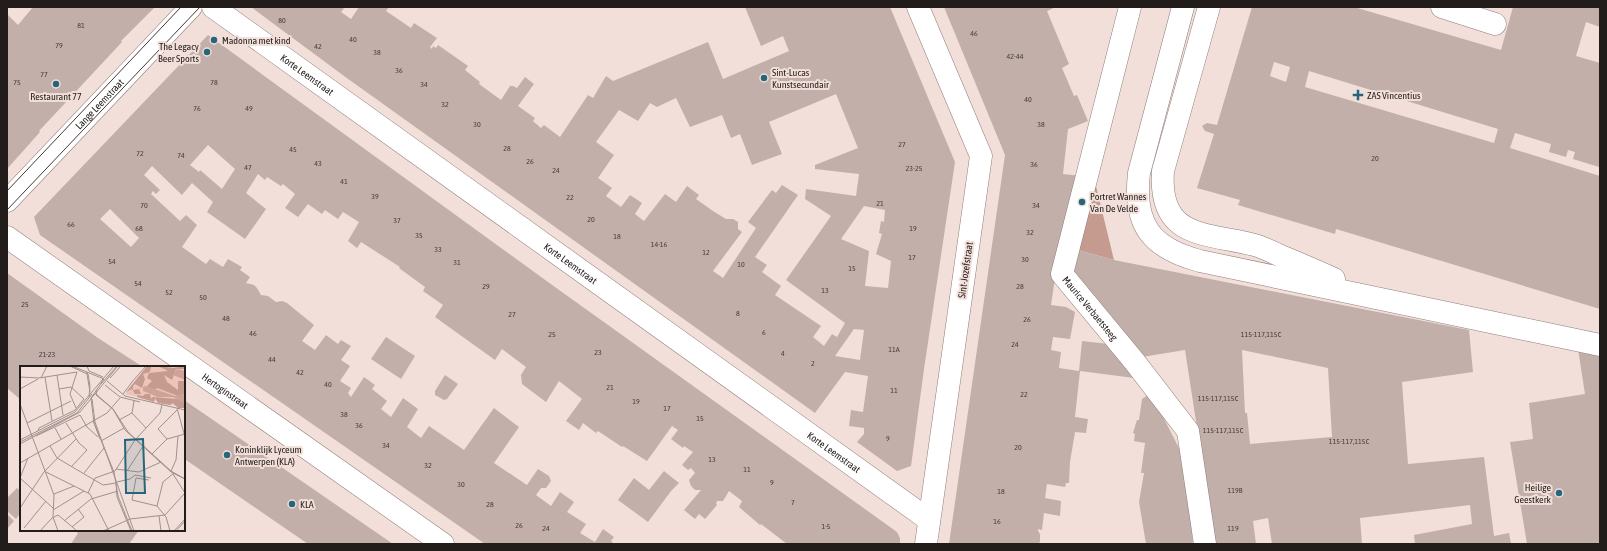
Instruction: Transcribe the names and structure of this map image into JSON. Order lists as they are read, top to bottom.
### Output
{
  "streets": {
    "street": [
      "Korte Leemstraat",
      "Lange Leemstraat",
      "Sint-Jozefstraat",
      "Maurice Verbaetsteeg",
      "Hertoginstraat"
    ]
  },
  "crossings": [
    ["Korte Leemstraat", "Sint-Jozefstraat"]
  ],
  "places": {
    "other": [
      "Madonna met kind",
      "The Legacy Beer Sports",
      "Sint-Lucas Kunstsecundair",
      "Restaurant 77",
      "Portret Wannes Van De Velde",
      "Koninklijk Lyceum Antwerpen (KLA)",
      "Heilige Geestkerk",
      "KLA"
    ],
    "health": ["ZAS Vincentius"]
  },
  "house_numbers": [
    "80",
    "81",
    "46",
    "40",
    "79",
    "42",
    "38",
    "42-44",
    "36",
    "77",
    "75",
    "78",
    "34",
    "40",
    "32",
    "76",
    "49",
    "30",
    "38",
    "27",
    "28",
    "45",
    "72",
    "74",
    "20",
    "26",
    "43",
    "36",
    "47",
    "23-25",
    "24",
    "41",
    "39",
    "22",
    "21",
    "70",
    "34",
    "20",
    "37",
    "66",
    "68",
    "19",
    "32",
    "35",
    "18",
    "14-16",
    "33",
    "12",
    "17",
    "30",
    "54",
    "31",
    "10",
    "15",
    "54",
    "29",
    "28",
    "13",
    "52",
    "50",
    "25",
    "8",
    "27",
    "48",
    "26",
    "6",
    "46",
    "25",
    "115-117,115C",
    "24",
    "11A",
    "23",
    "4",
    "21-23",
    "44",
    "2",
    "42",
    "40",
    "21",
    "11",
    "22",
    "115-117,115C",
    "19",
    "17",
    "38",
    "15",
    "36",
    "115-117,115C",
    "9",
    "115-117,115C",
    "34",
    "20",
    "13",
    "32",
    "11",
    "9",
    "30",
    "119B",
    "18",
    "7",
    "28",
    "16",
    "26",
    "1-5",
    "24",
    "119"
  ]
}
